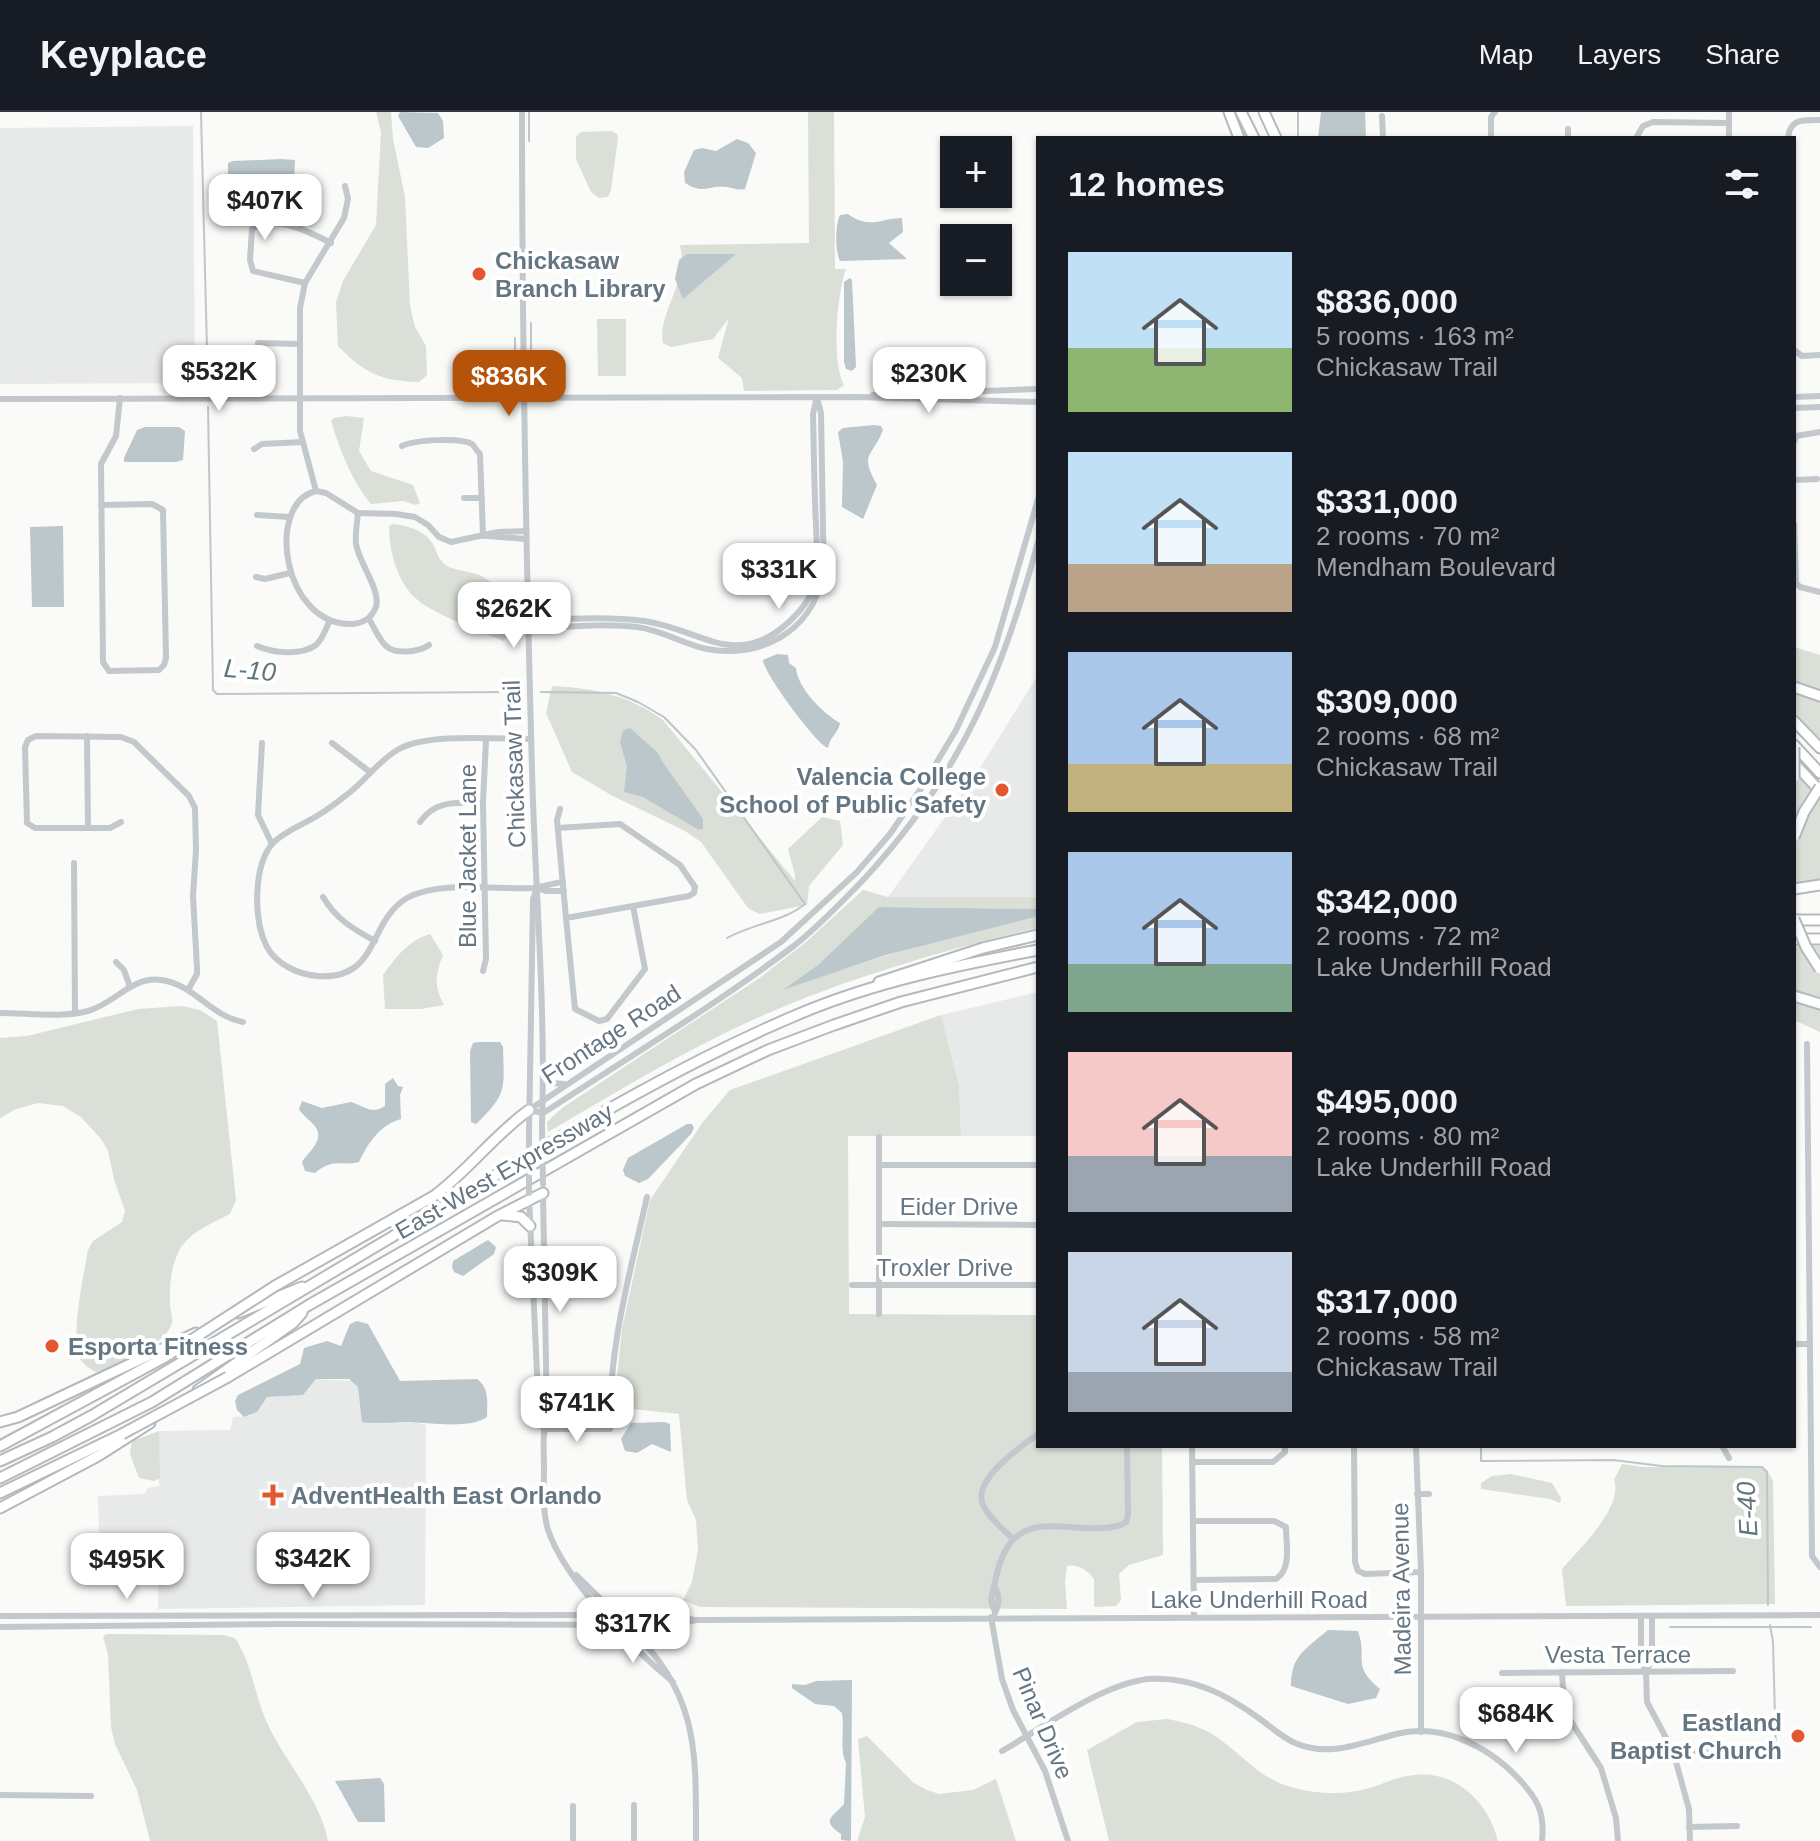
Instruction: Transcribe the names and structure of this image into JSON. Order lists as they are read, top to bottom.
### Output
{
  "streets": {
    "highway": ["East-West Expressway"],
    "street": [
      "Chickasaw Trail",
      "Blue Jacket Lane",
      "Frontage Road",
      "Eider Drive",
      "Troxler Drive",
      "Madeira Avenue",
      "Lake Underhill Road",
      "Vesta Terrace",
      "Pinar Drive"
    ]
  },
  "crossings": [
    ["Chickasaw Trail", "Frontage Road"],
    ["Chickasaw Trail", "Lake Underhill Road"],
    ["Madeira Avenue", "Lake Underhill Road"],
    ["Lake Underhill Road", "Pinar Drive"]
  ],
  "water": ["L-10", "E-40"],
  "places": {
    "other": [
      "Chickasaw Branch Library",
      "Valencia College School of Public Safety",
      "Esporta Fitness",
      "Eastland Baptist Church"
    ],
    "health": ["AdventHealth East Orlando"]
  },
  "page": {
    "header": "Keyplace",
    "nav": ["Map", "Layers", "Share"],
    "map_buttons": ["+", "−"],
    "heading": "12 homes",
    "price": [
      "$407K",
      "$532K",
      "$230K",
      "$836K",
      "$331K",
      "$262K",
      "$309K",
      "$741K",
      "$342K",
      "$495K",
      "$317K",
      "$684K"
    ],
    "list": [
      {
        "name": "$836,000",
        "note": "5 rooms · 163 m² · Chickasaw Trail"
      },
      {
        "name": "$331,000",
        "note": "2 rooms · 70 m² · Mendham Boulevard"
      },
      {
        "name": "$309,000",
        "note": "2 rooms · 68 m² · Chickasaw Trail"
      },
      {
        "name": "$342,000",
        "note": "2 rooms · 72 m² · Lake Underhill Road"
      },
      {
        "name": "$495,000",
        "note": "2 rooms · 80 m² · Lake Underhill Road"
      },
      {
        "name": "$317,000",
        "note": "2 rooms · 58 m² · Chickasaw Trail"
      }
    ]
  }
}
